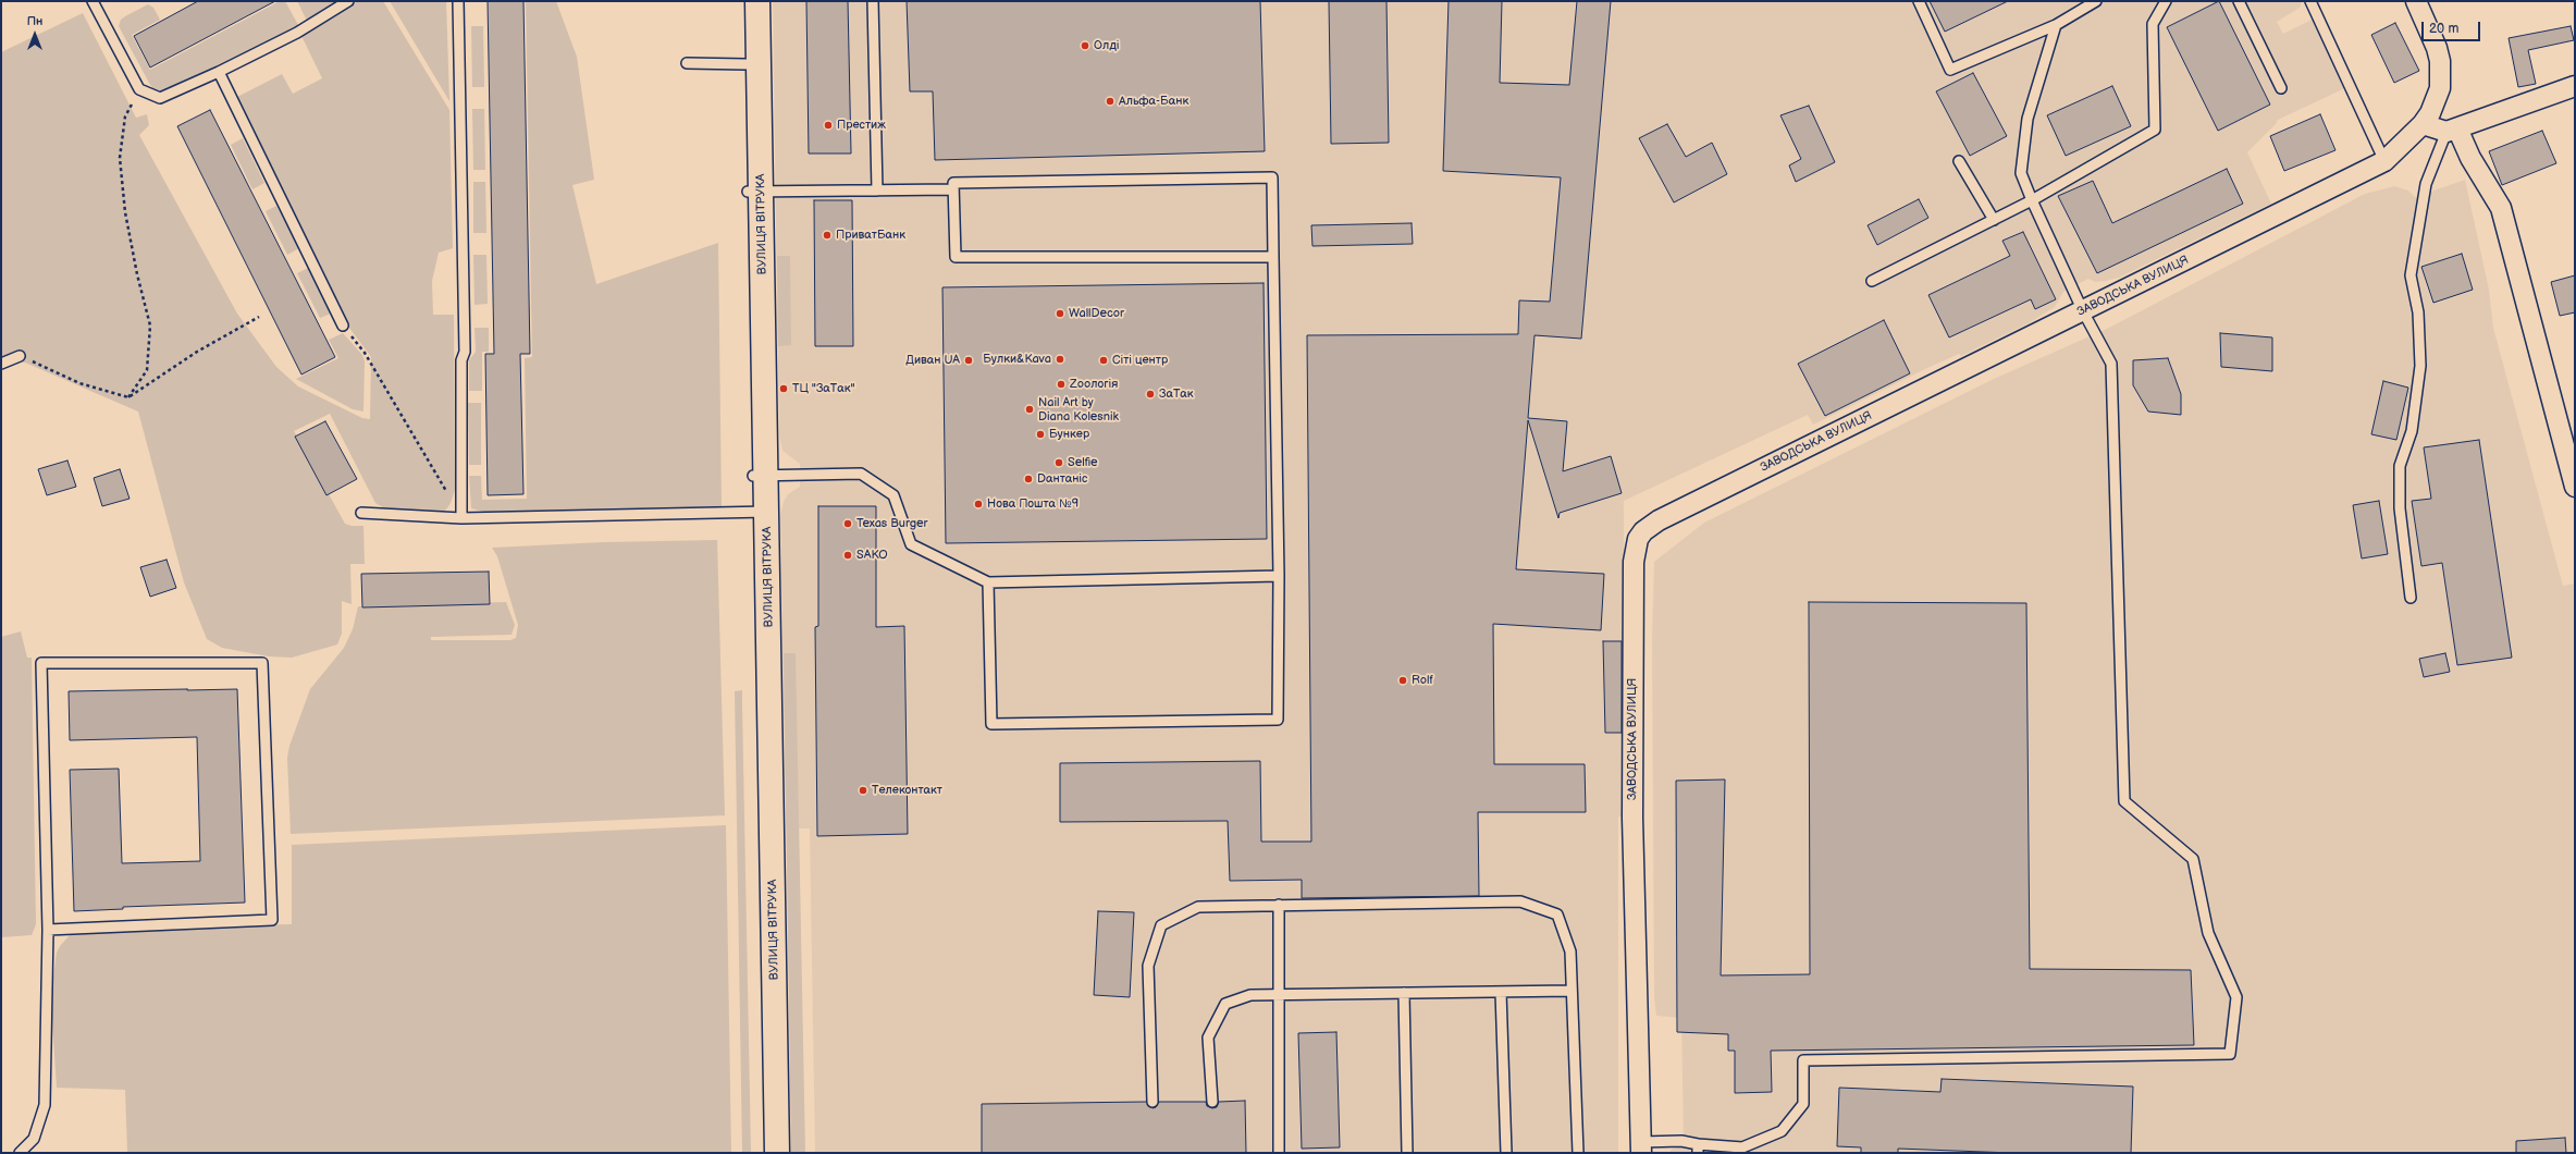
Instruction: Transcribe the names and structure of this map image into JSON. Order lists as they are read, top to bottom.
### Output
{
  "streets": {
    "main road": ["ВУЛИЦЯ ВІТРУКА"],
    "street": ["ЗАВОДСЬКА ВУЛИЦЯ"]
  },
  "places": [
    "Олді",
    "Альфа-Банк",
    "Престиж",
    "ПриватБанк",
    "WallDecor",
    "Булки&Kava",
    "Диван UA",
    "Сіті центр",
    "Zooлогія",
    "ТЦ \"ЗаТак\"",
    "ЗаТак",
    "Nail Art by Diana Kolesnik",
    "Бункер",
    "Selfie",
    "Dантаніс",
    "Нова Пошта №9",
    "Texas Burger",
    "SAKO",
    "Rolf",
    "Телеконтакт"
  ],
  "scale_bar": "20 m",
  "north": "top"
}
